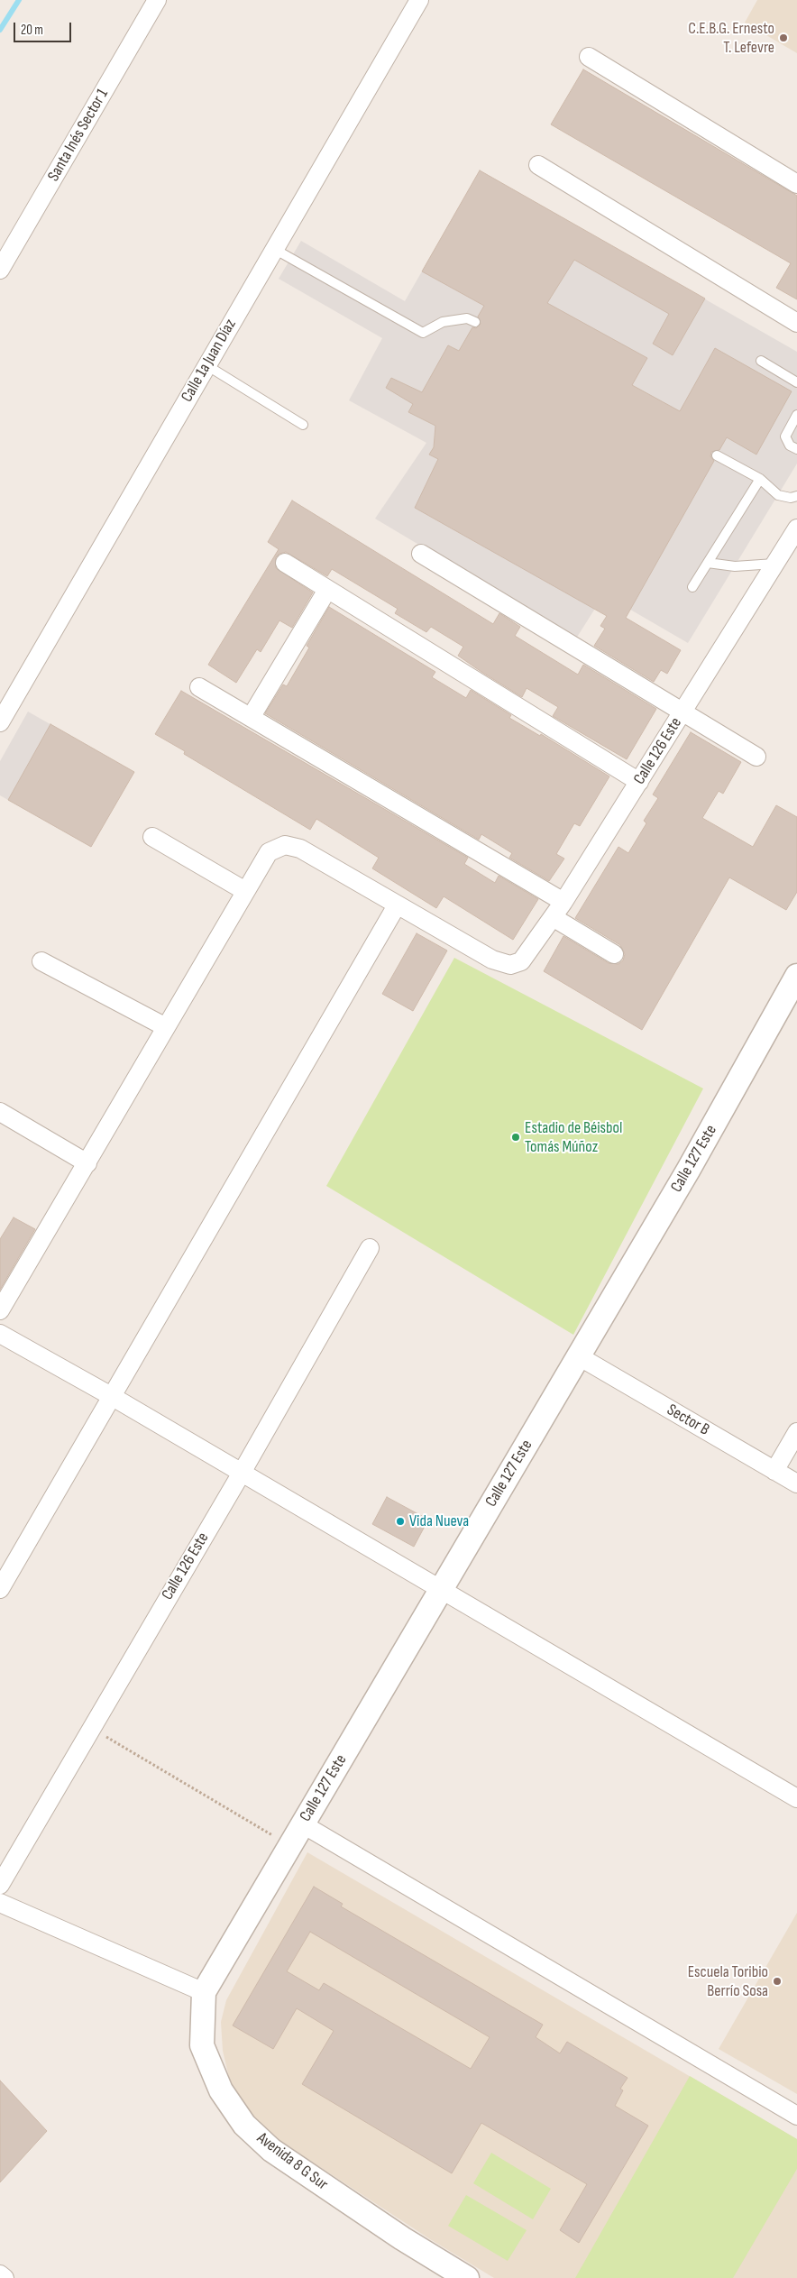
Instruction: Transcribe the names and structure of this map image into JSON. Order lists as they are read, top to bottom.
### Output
{
  "streets": {
    "street": [
      "Santa Inés Sector 1",
      "Calle 1a Juan Díaz",
      "Calle 126 Este",
      "Calle 127 Este",
      "Sector B",
      "Avenida 8 G Sur"
    ]
  },
  "crossings": [
    ["Calle 127 Este", "Sector B"],
    ["Calle 127 Este", "Avenida 8 G Sur"]
  ],
  "places": [
    "C.E.B.G. Ernesto T. Lefevre",
    "Estadio de Béisbol Tomás Múñoz",
    "Vida Nueva",
    "Escuela Toribio Berrío Sosa"
  ],
  "scale_bar": "20 m"
}
